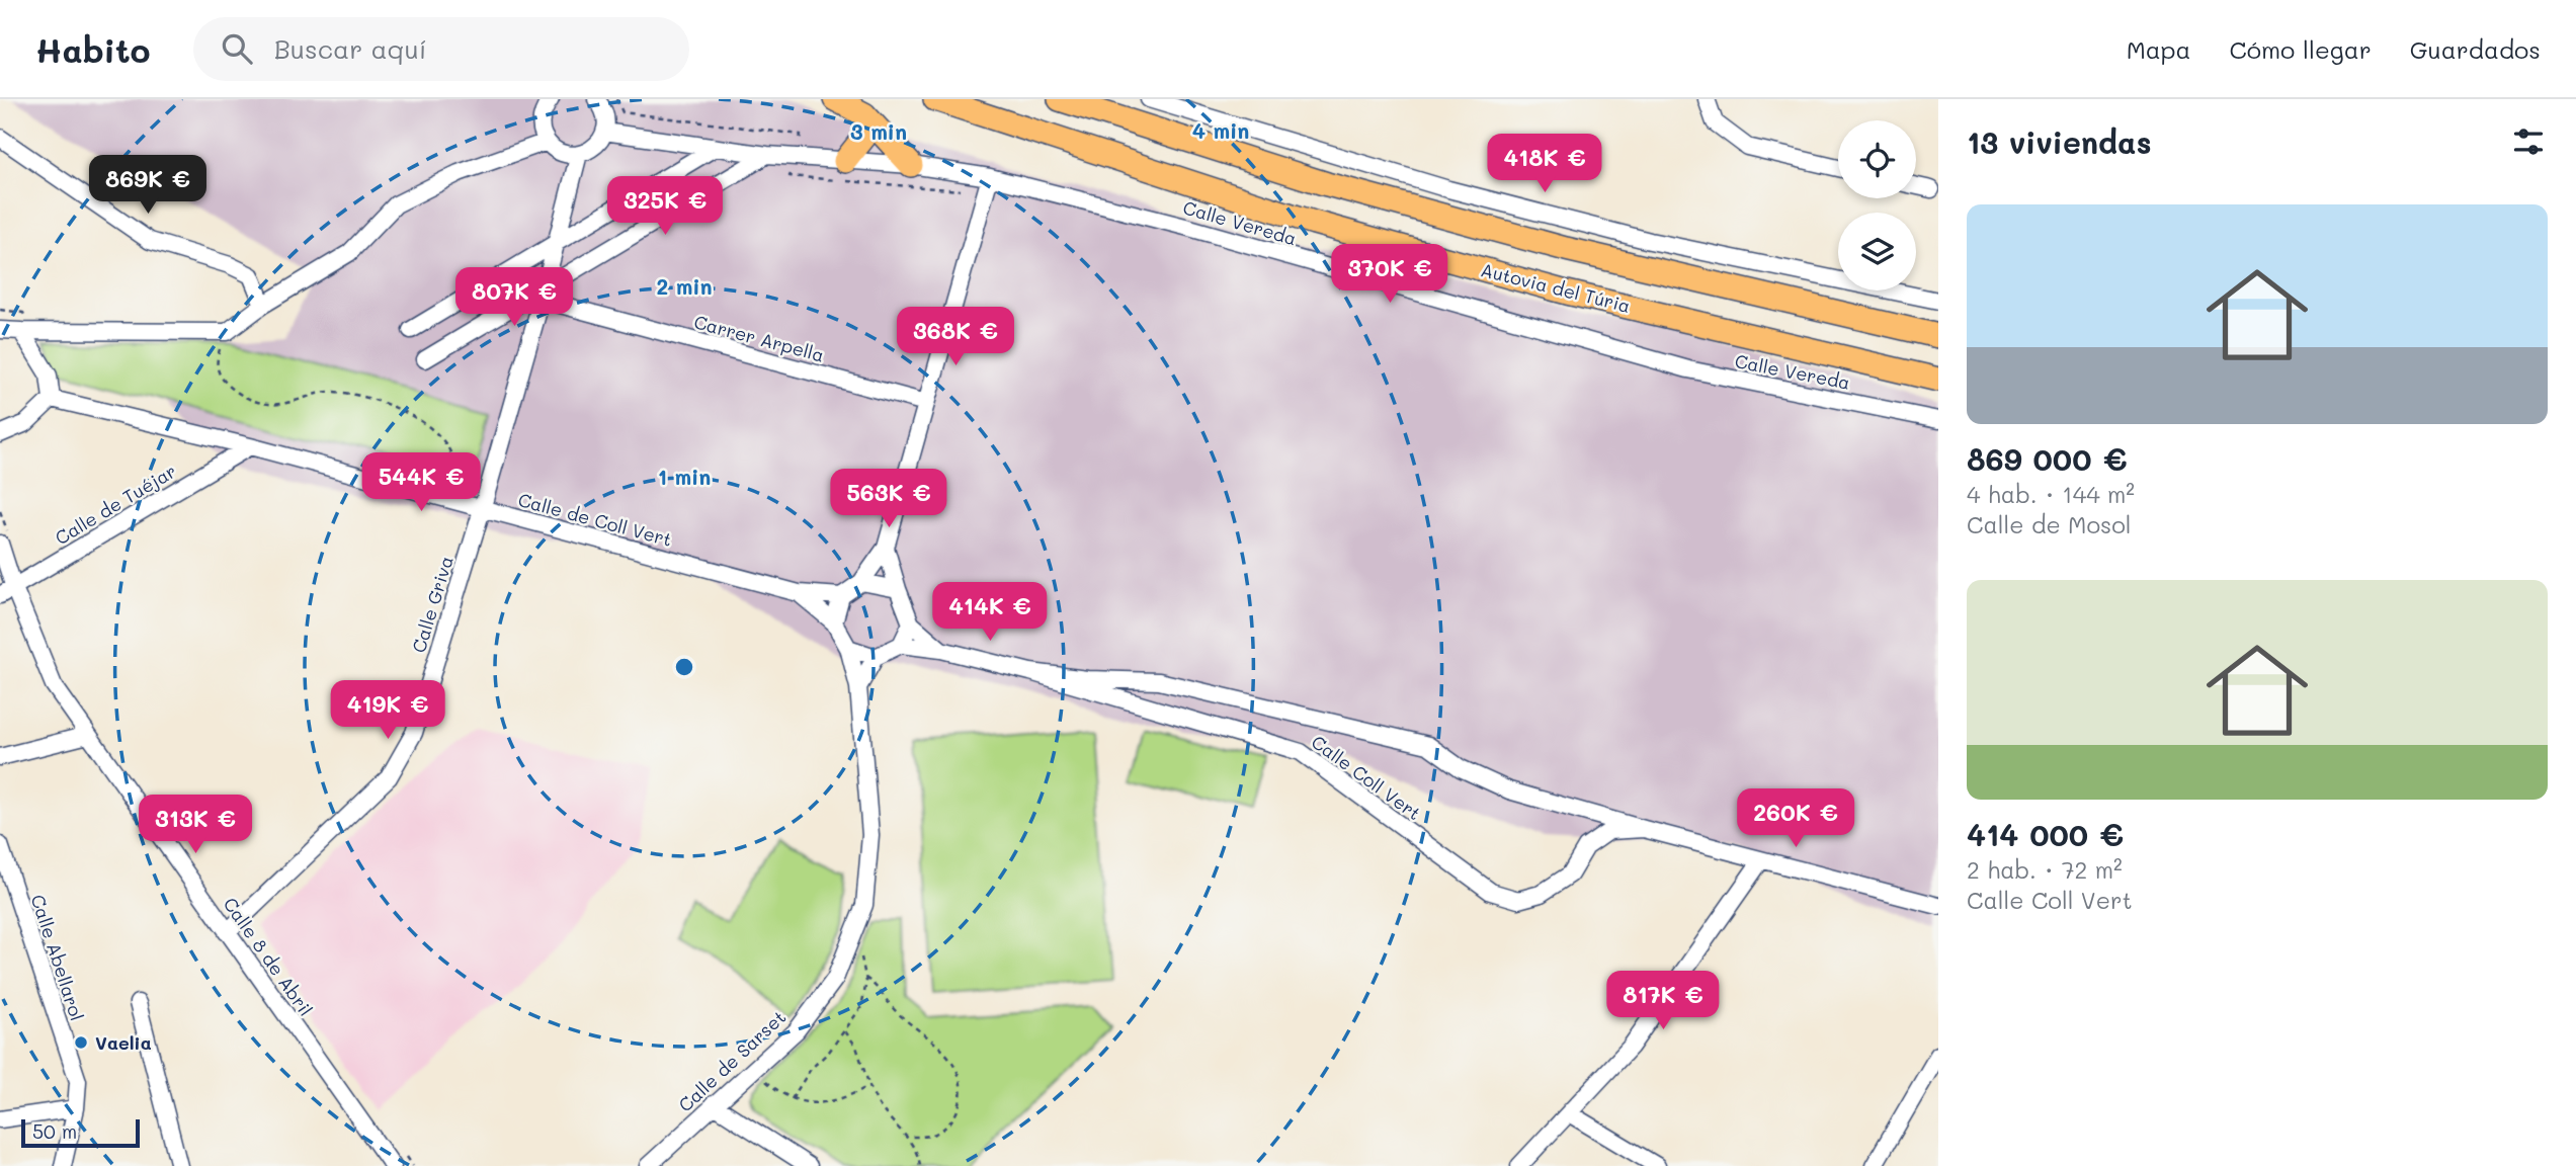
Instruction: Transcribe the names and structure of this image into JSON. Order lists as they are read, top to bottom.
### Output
{
  "streets": {
    "highway": ["Autovia del Túria"],
    "street": [
      "Calle Vereda",
      "Carrer Arpella",
      "Calle de Tuéjar",
      "Calle de Coll Vert",
      "Calle Griva",
      "Calle Coll Vert",
      "Calle 8 de Abril",
      "Calle Abellarol",
      "Calle de Sarset"
    ]
  },
  "crossings": [
    ["Carrer Arpella", "Calle Griva"],
    ["Calle de Tuéjar", "Calle de Coll Vert"],
    ["Calle de Tuéjar", "Calle 8 de Abril"],
    ["Calle de Coll Vert", "Calle Griva"],
    ["Calle de Coll Vert", "Calle Coll Vert"],
    ["Calle de Coll Vert", "Calle de Sarset"],
    ["Calle Griva", "Calle 8 de Abril"],
    ["Calle Coll Vert", "Calle de Sarset"]
  ],
  "places": ["Vaelia"],
  "scale_bar": "50 m",
  "page": {
    "header": "Habito",
    "search": "Buscar aquí",
    "nav": ["Mapa", "Cómo llegar", "Guardados"],
    "heading": "13 viviendas",
    "price": [
      "418K €",
      "869K €",
      "325K €",
      "370K €",
      "807K €",
      "368K €",
      "544K €",
      "563K €",
      "414K €",
      "419K €",
      "260K €",
      "313K €",
      "817K €"
    ],
    "list": [
      {
        "name": "869 000 €",
        "note": "4 hab. · 144 m² · Calle de Mosol"
      },
      {
        "name": "414 000 €",
        "note": "2 hab. · 72 m² · Calle Coll Vert"
      }
    ],
    "scale": "50 m"
  },
  "rings": [
    "4 min",
    "3 min",
    "2 min",
    "1 min"
  ]
}
